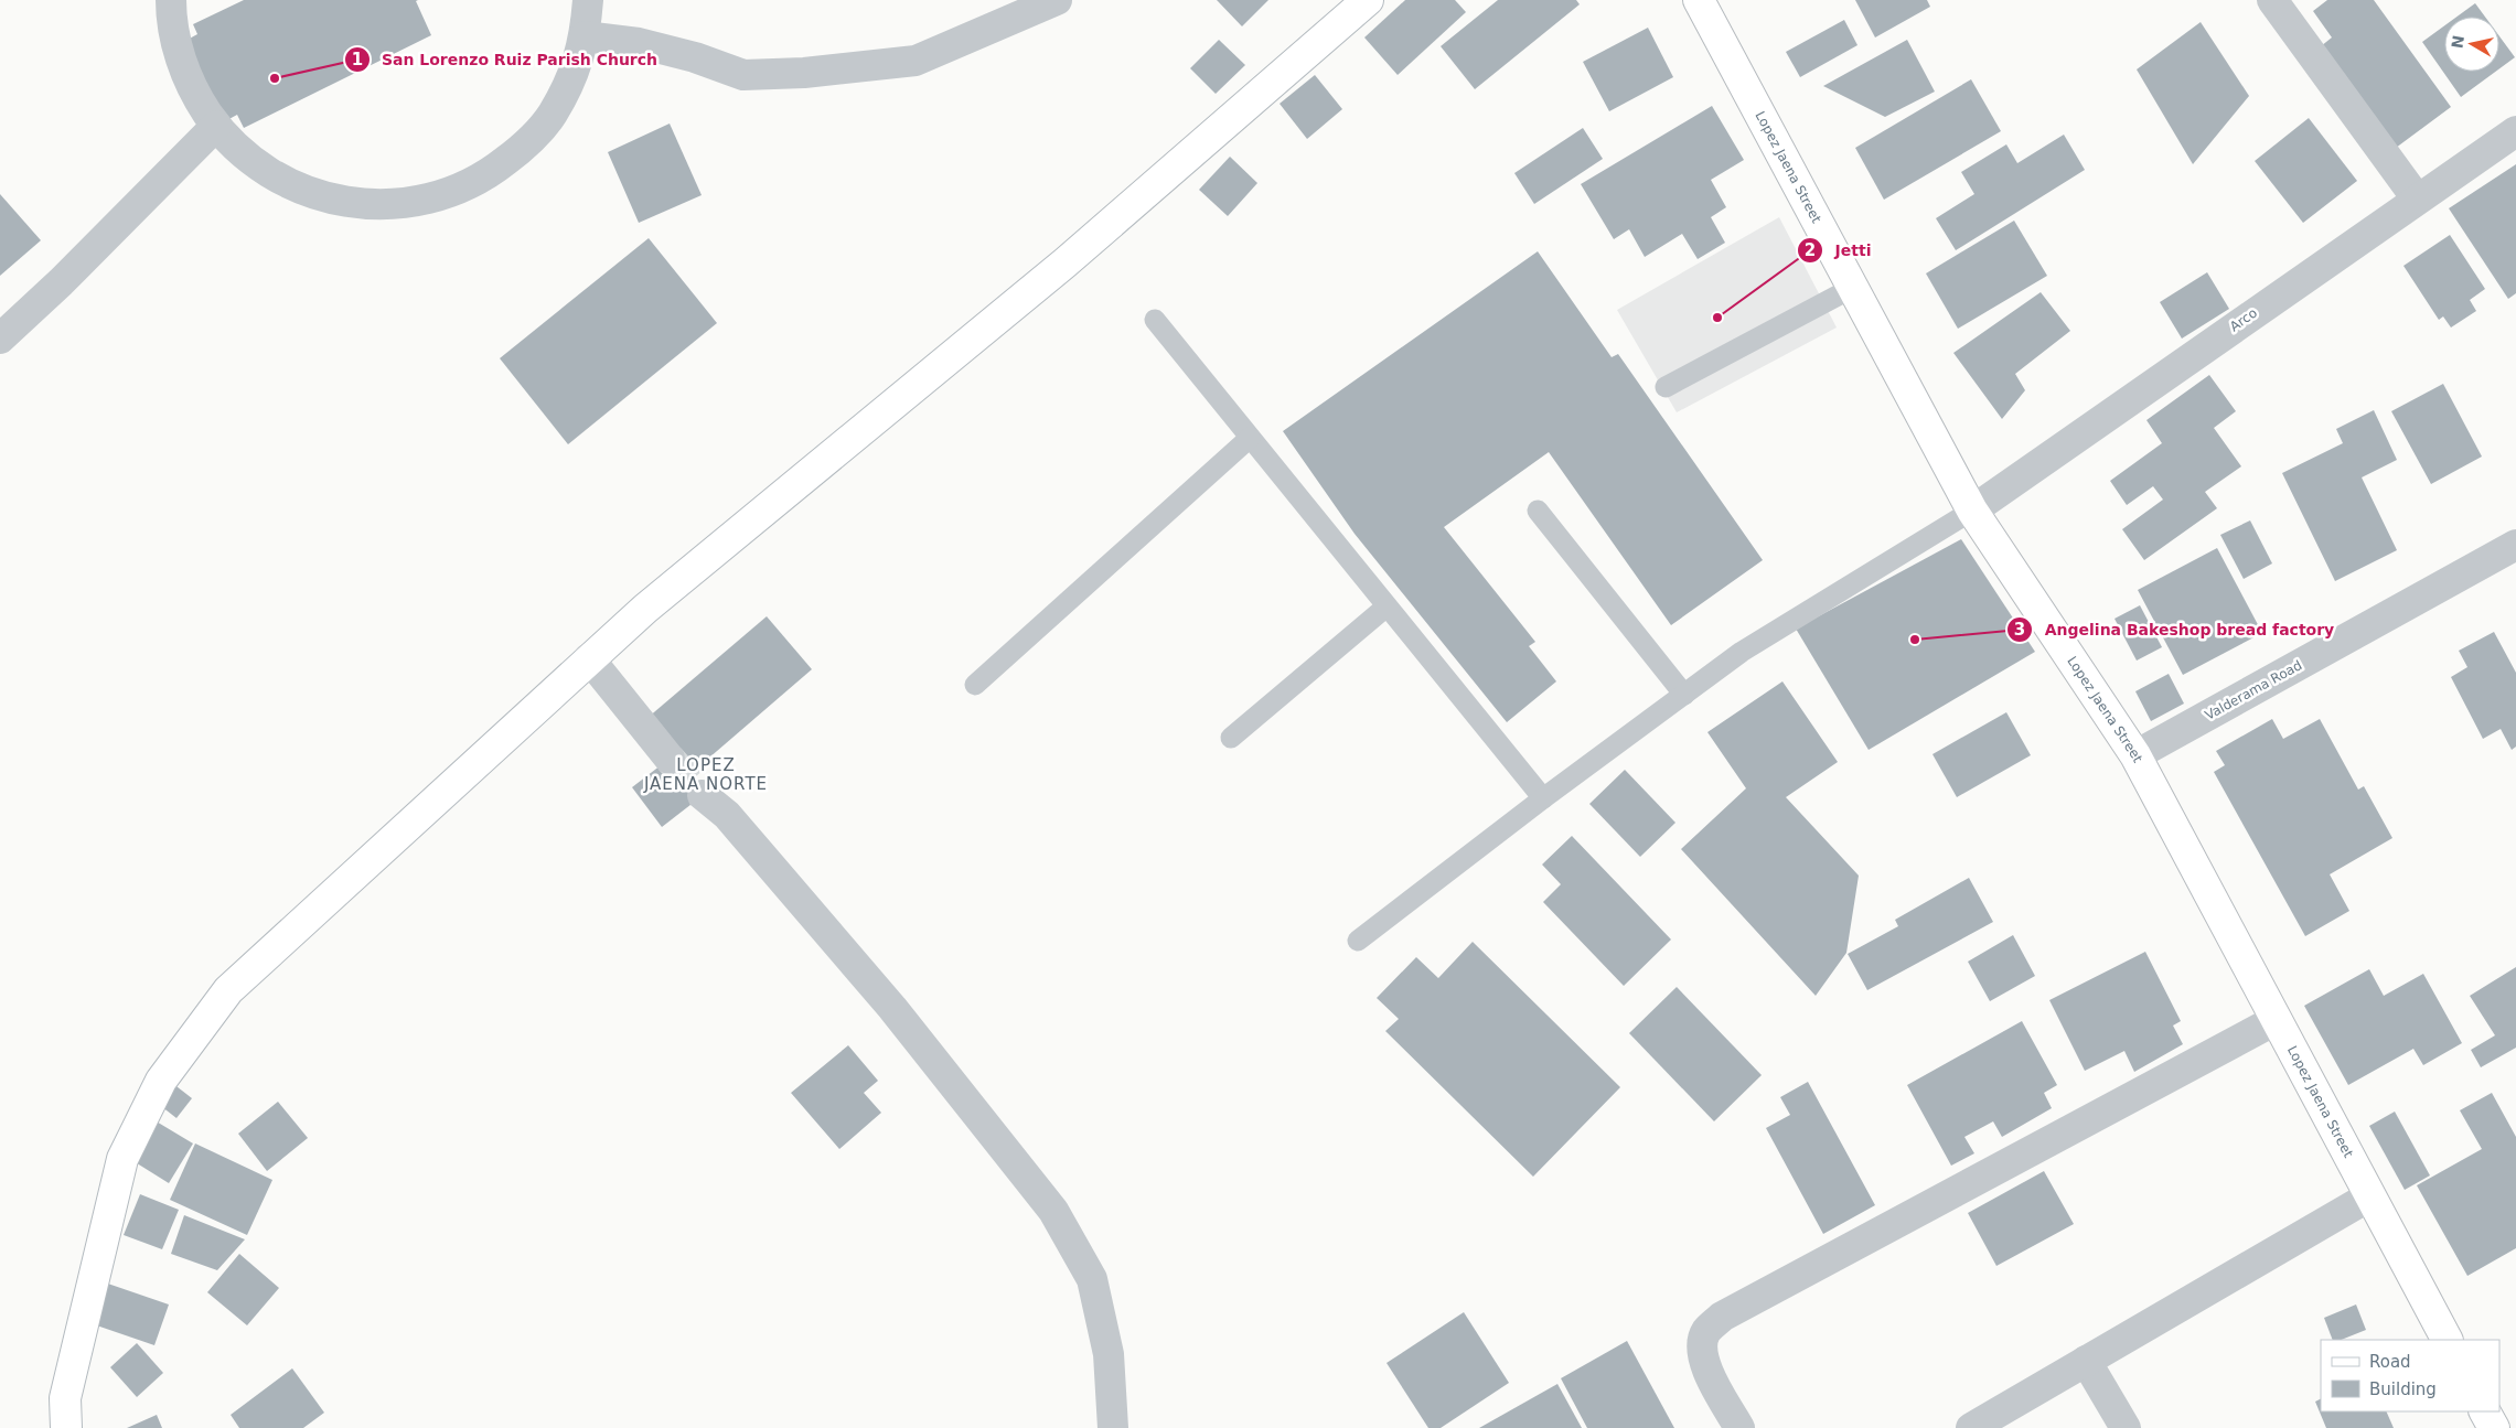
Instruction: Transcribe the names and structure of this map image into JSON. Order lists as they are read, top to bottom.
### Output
{
  "streets": {
    "street": ["Lopez Jaena Street", "Arco", "Valderama Road"]
  },
  "crossings": [
    ["Lopez Jaena Street", "Arco"],
    ["Lopez Jaena Street", "Valderama Road"]
  ],
  "districts": ["LOPEZ JAENA NORTE"],
  "places": ["San Lorenzo Ruiz Parish Church", "Jetti", "Angelina Bakeshop bread factory"],
  "legend": ["Road", "Building"],
  "north": "left"
}
